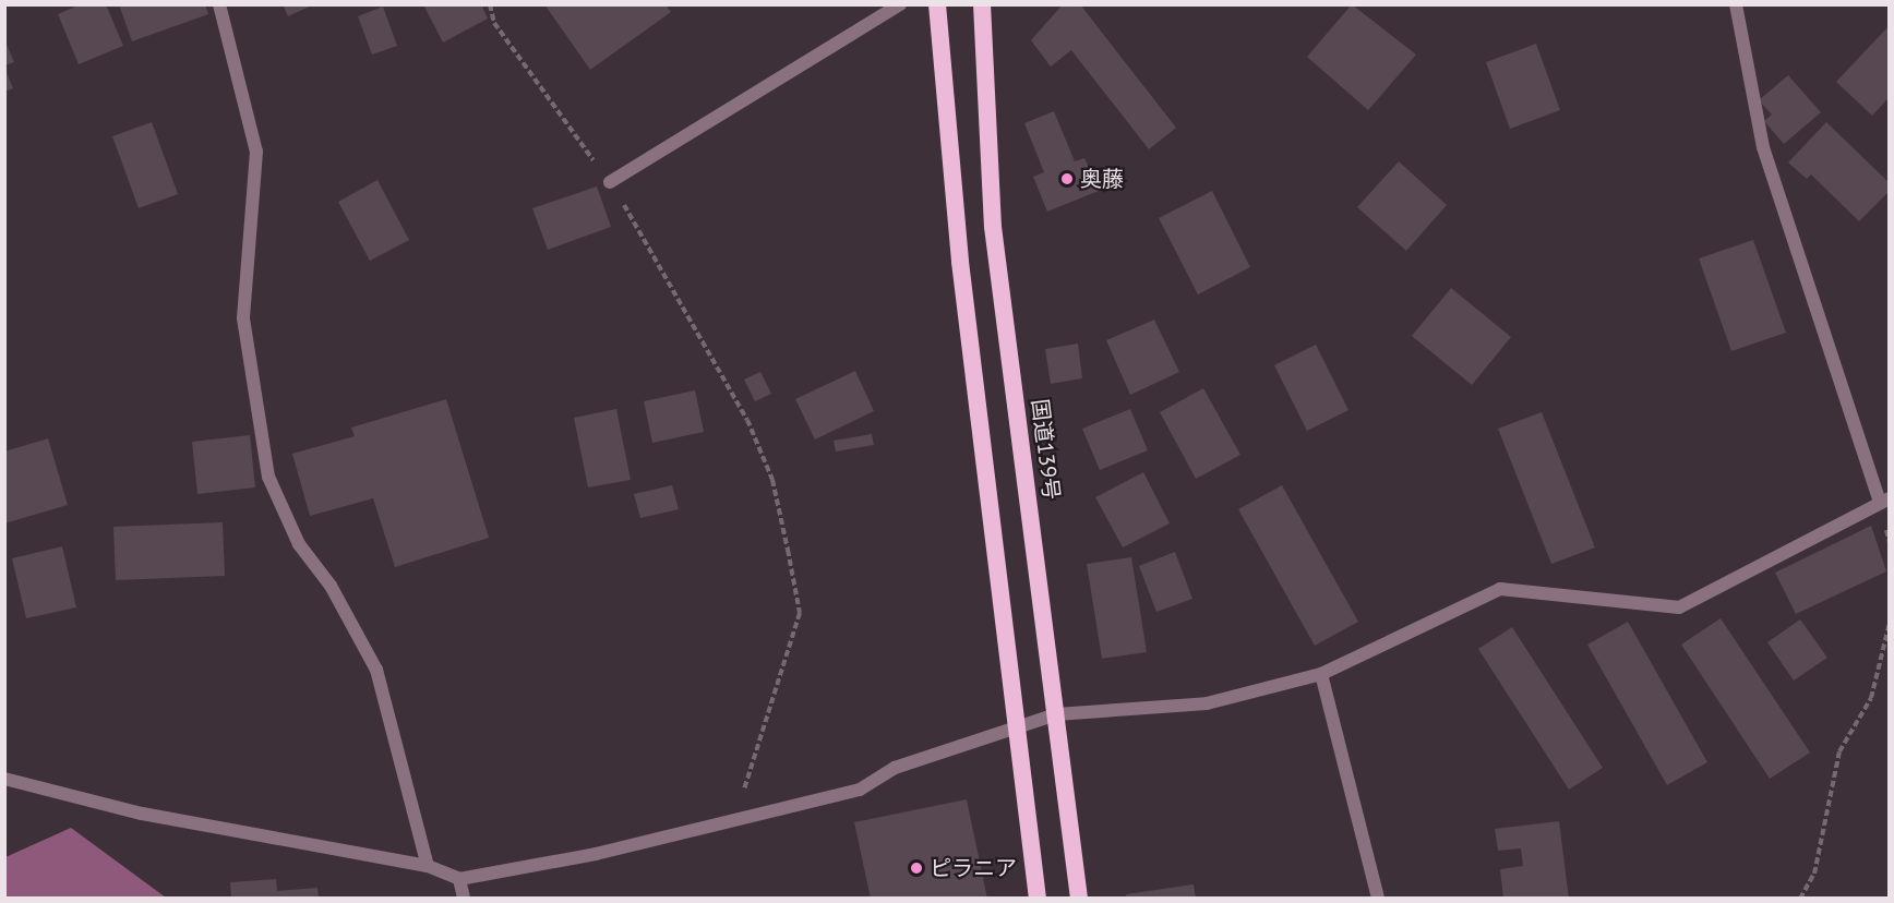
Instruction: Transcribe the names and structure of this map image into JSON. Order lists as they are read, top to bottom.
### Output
{
  "streets": {
    "highway": ["国道139号"]
  },
  "places": ["奥藤", "ピラニア"]
}
